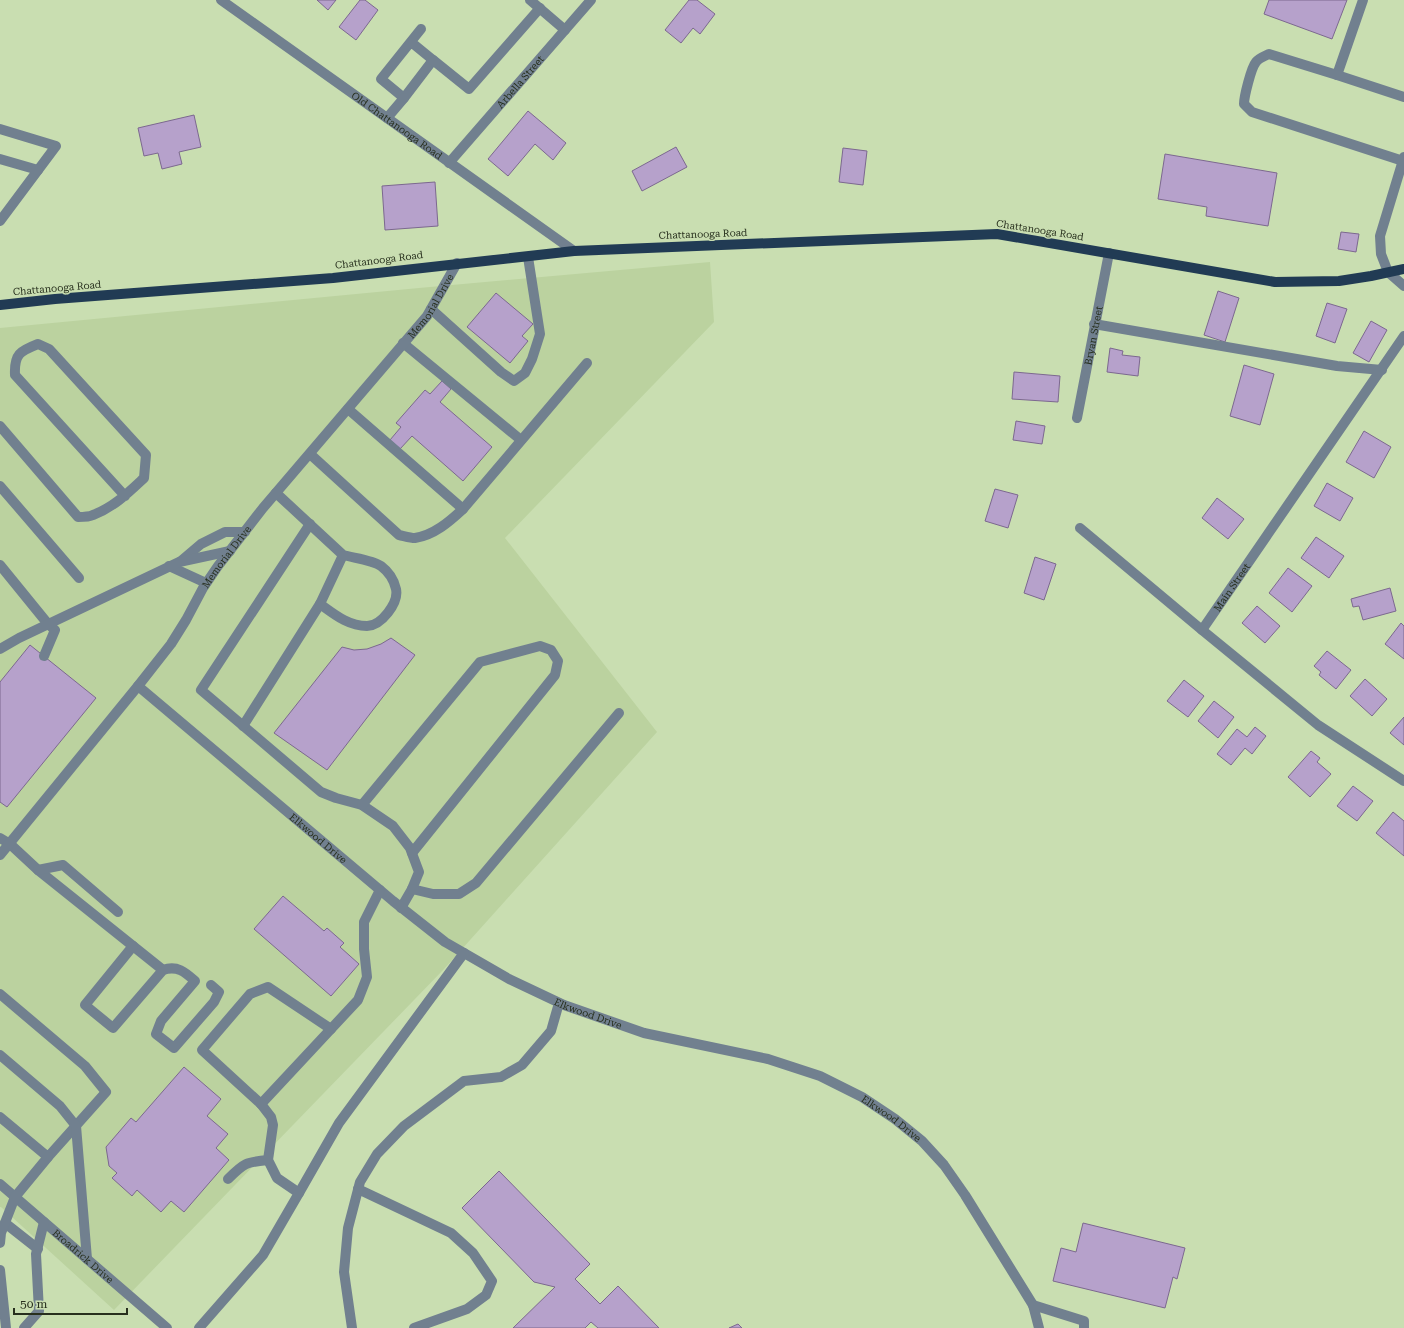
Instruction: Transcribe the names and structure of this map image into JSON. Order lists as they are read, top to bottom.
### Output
{
  "streets": {
    "main road": ["Chattanooga Road"],
    "street": [
      "Arbella Street",
      "Old Chattanooga Road",
      "Memorial Drive",
      "Bryan Street",
      "Main Street",
      "Elkwood Drive",
      "Broadrick Drive"
    ]
  },
  "crossings": [
    ["Arbella Street", "Old Chattanooga Road"],
    ["Old Chattanooga Road", "Chattanooga Road"],
    ["Chattanooga Road", "Memorial Drive"],
    ["Chattanooga Road", "Bryan Street"],
    ["Memorial Drive", "Elkwood Drive"]
  ],
  "scale_bar": "50 m"
}
